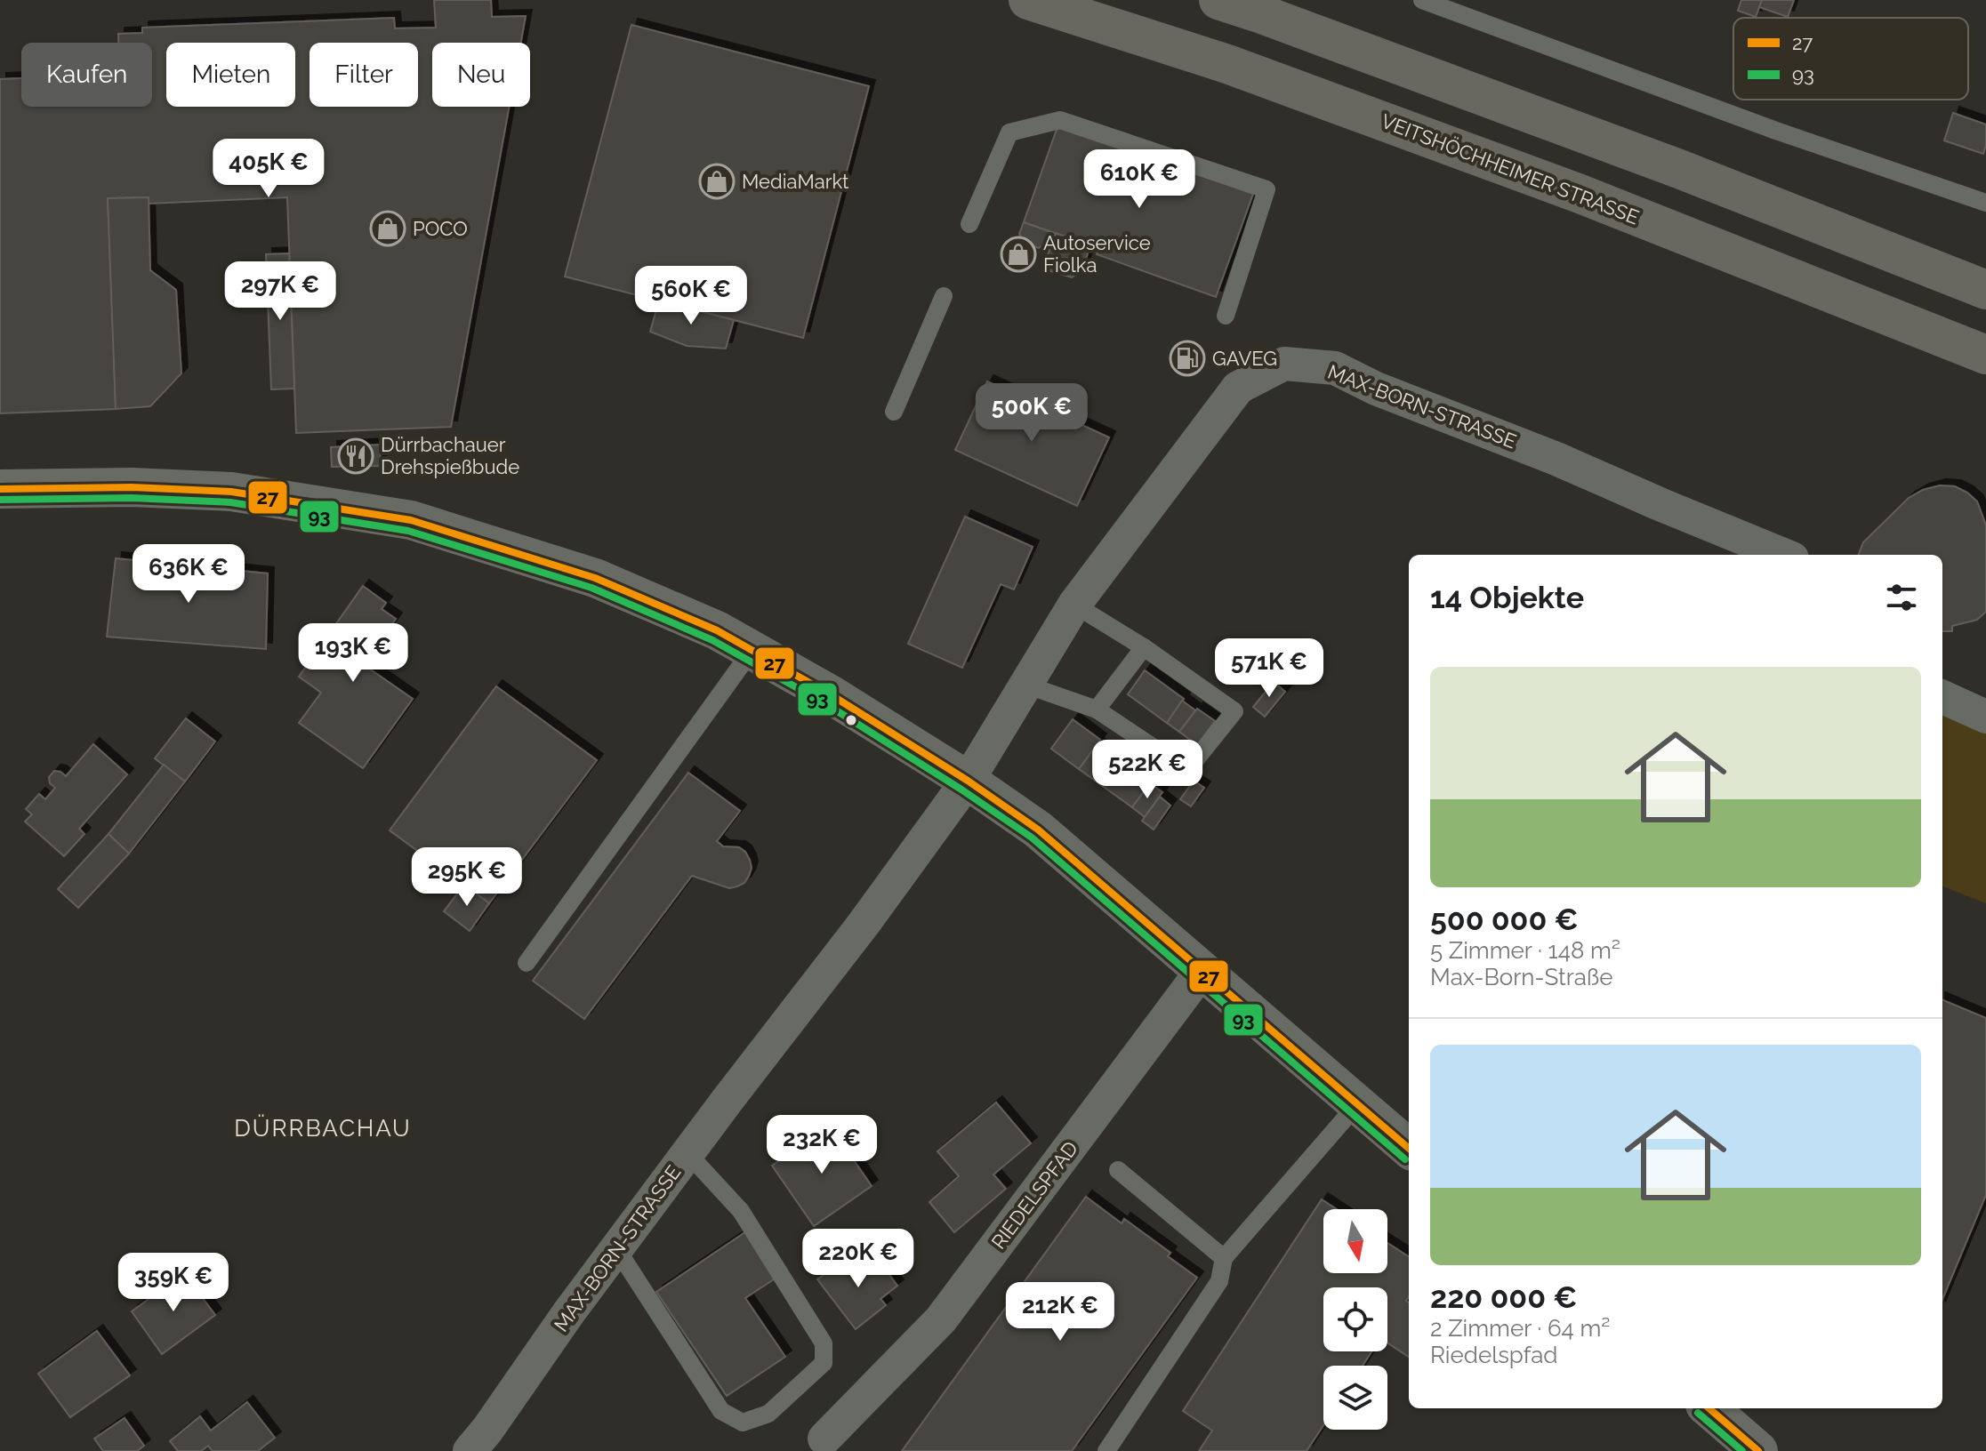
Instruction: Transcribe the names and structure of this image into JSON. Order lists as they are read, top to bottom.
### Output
{
  "streets": {
    "highway": ["VEITSHÖCHHEIMER STRASSE"],
    "street": ["MAX-BORN-STRASSE", "RIEDELSPFAD"]
  },
  "districts": ["DÜRRBACHAU"],
  "places": {
    "shop": ["MediaMarkt", "POCO", "Autoservice Fiolka"],
    "fuel station": ["GAVEG"],
    "restaurant": ["Dürrbachauer Drehspießbude"]
  },
  "lines": ["transit line 27", "transit line 93"],
  "legend": ["27", "93"],
  "north": "bottom",
  "page": {
    "chip": [
      "Kaufen",
      "Mieten",
      "Filter",
      "Neu"
    ],
    "price": [
      "405K €",
      "610K €",
      "297K €",
      "560K €",
      "500K €",
      "636K €",
      "193K €",
      "571K €",
      "522K €",
      "295K €",
      "232K €",
      "220K €",
      "359K €",
      "212K €"
    ],
    "heading": "14 Objekte",
    "list": [
      {
        "name": "500 000 €",
        "note": "5 Zimmer · 148 m² · Max-Born-Straße"
      },
      {
        "name": "220 000 €",
        "note": "2 Zimmer · 64 m² · Riedelspfad"
      }
    ]
  }
}
